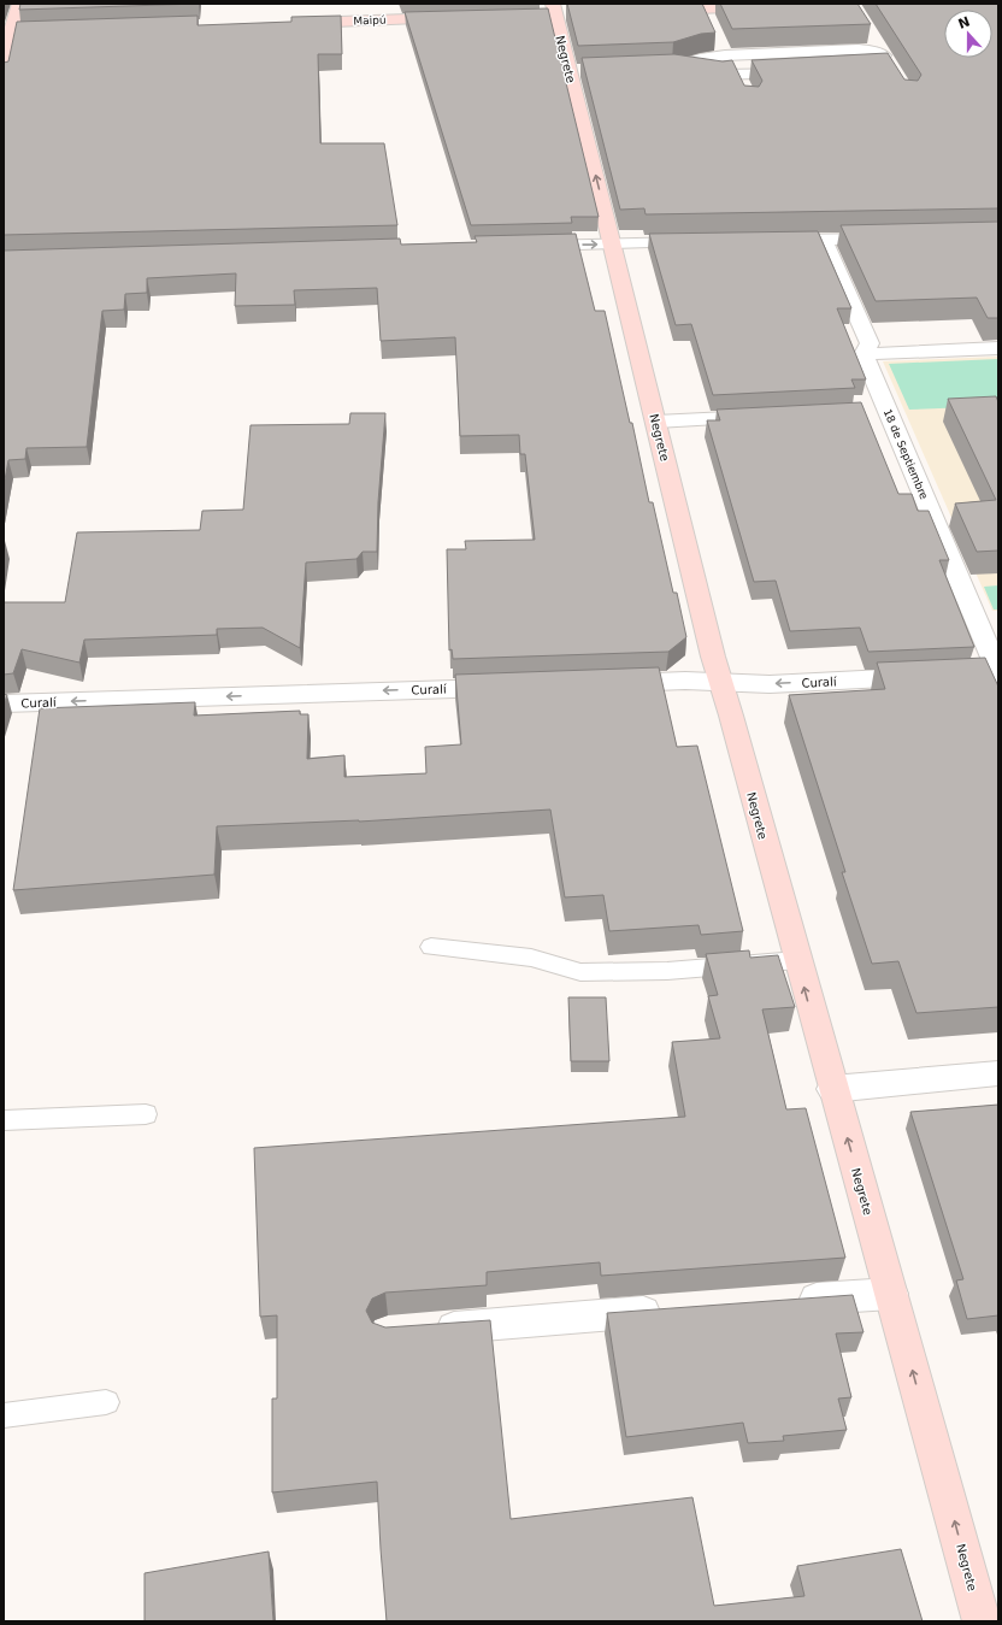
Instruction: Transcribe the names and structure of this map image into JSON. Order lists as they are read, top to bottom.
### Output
{
  "streets": {
    "main road": ["Maipú", "Negrete"],
    "street": ["18 de Septiembre", "Curalí"]
  },
  "crossings": [
    ["Negrete", "Curalí"],
    ["18 de Septiembre", "Curalí"]
  ],
  "one_way": ["Negrete", "Curalí"],
  "north": "top"
}
